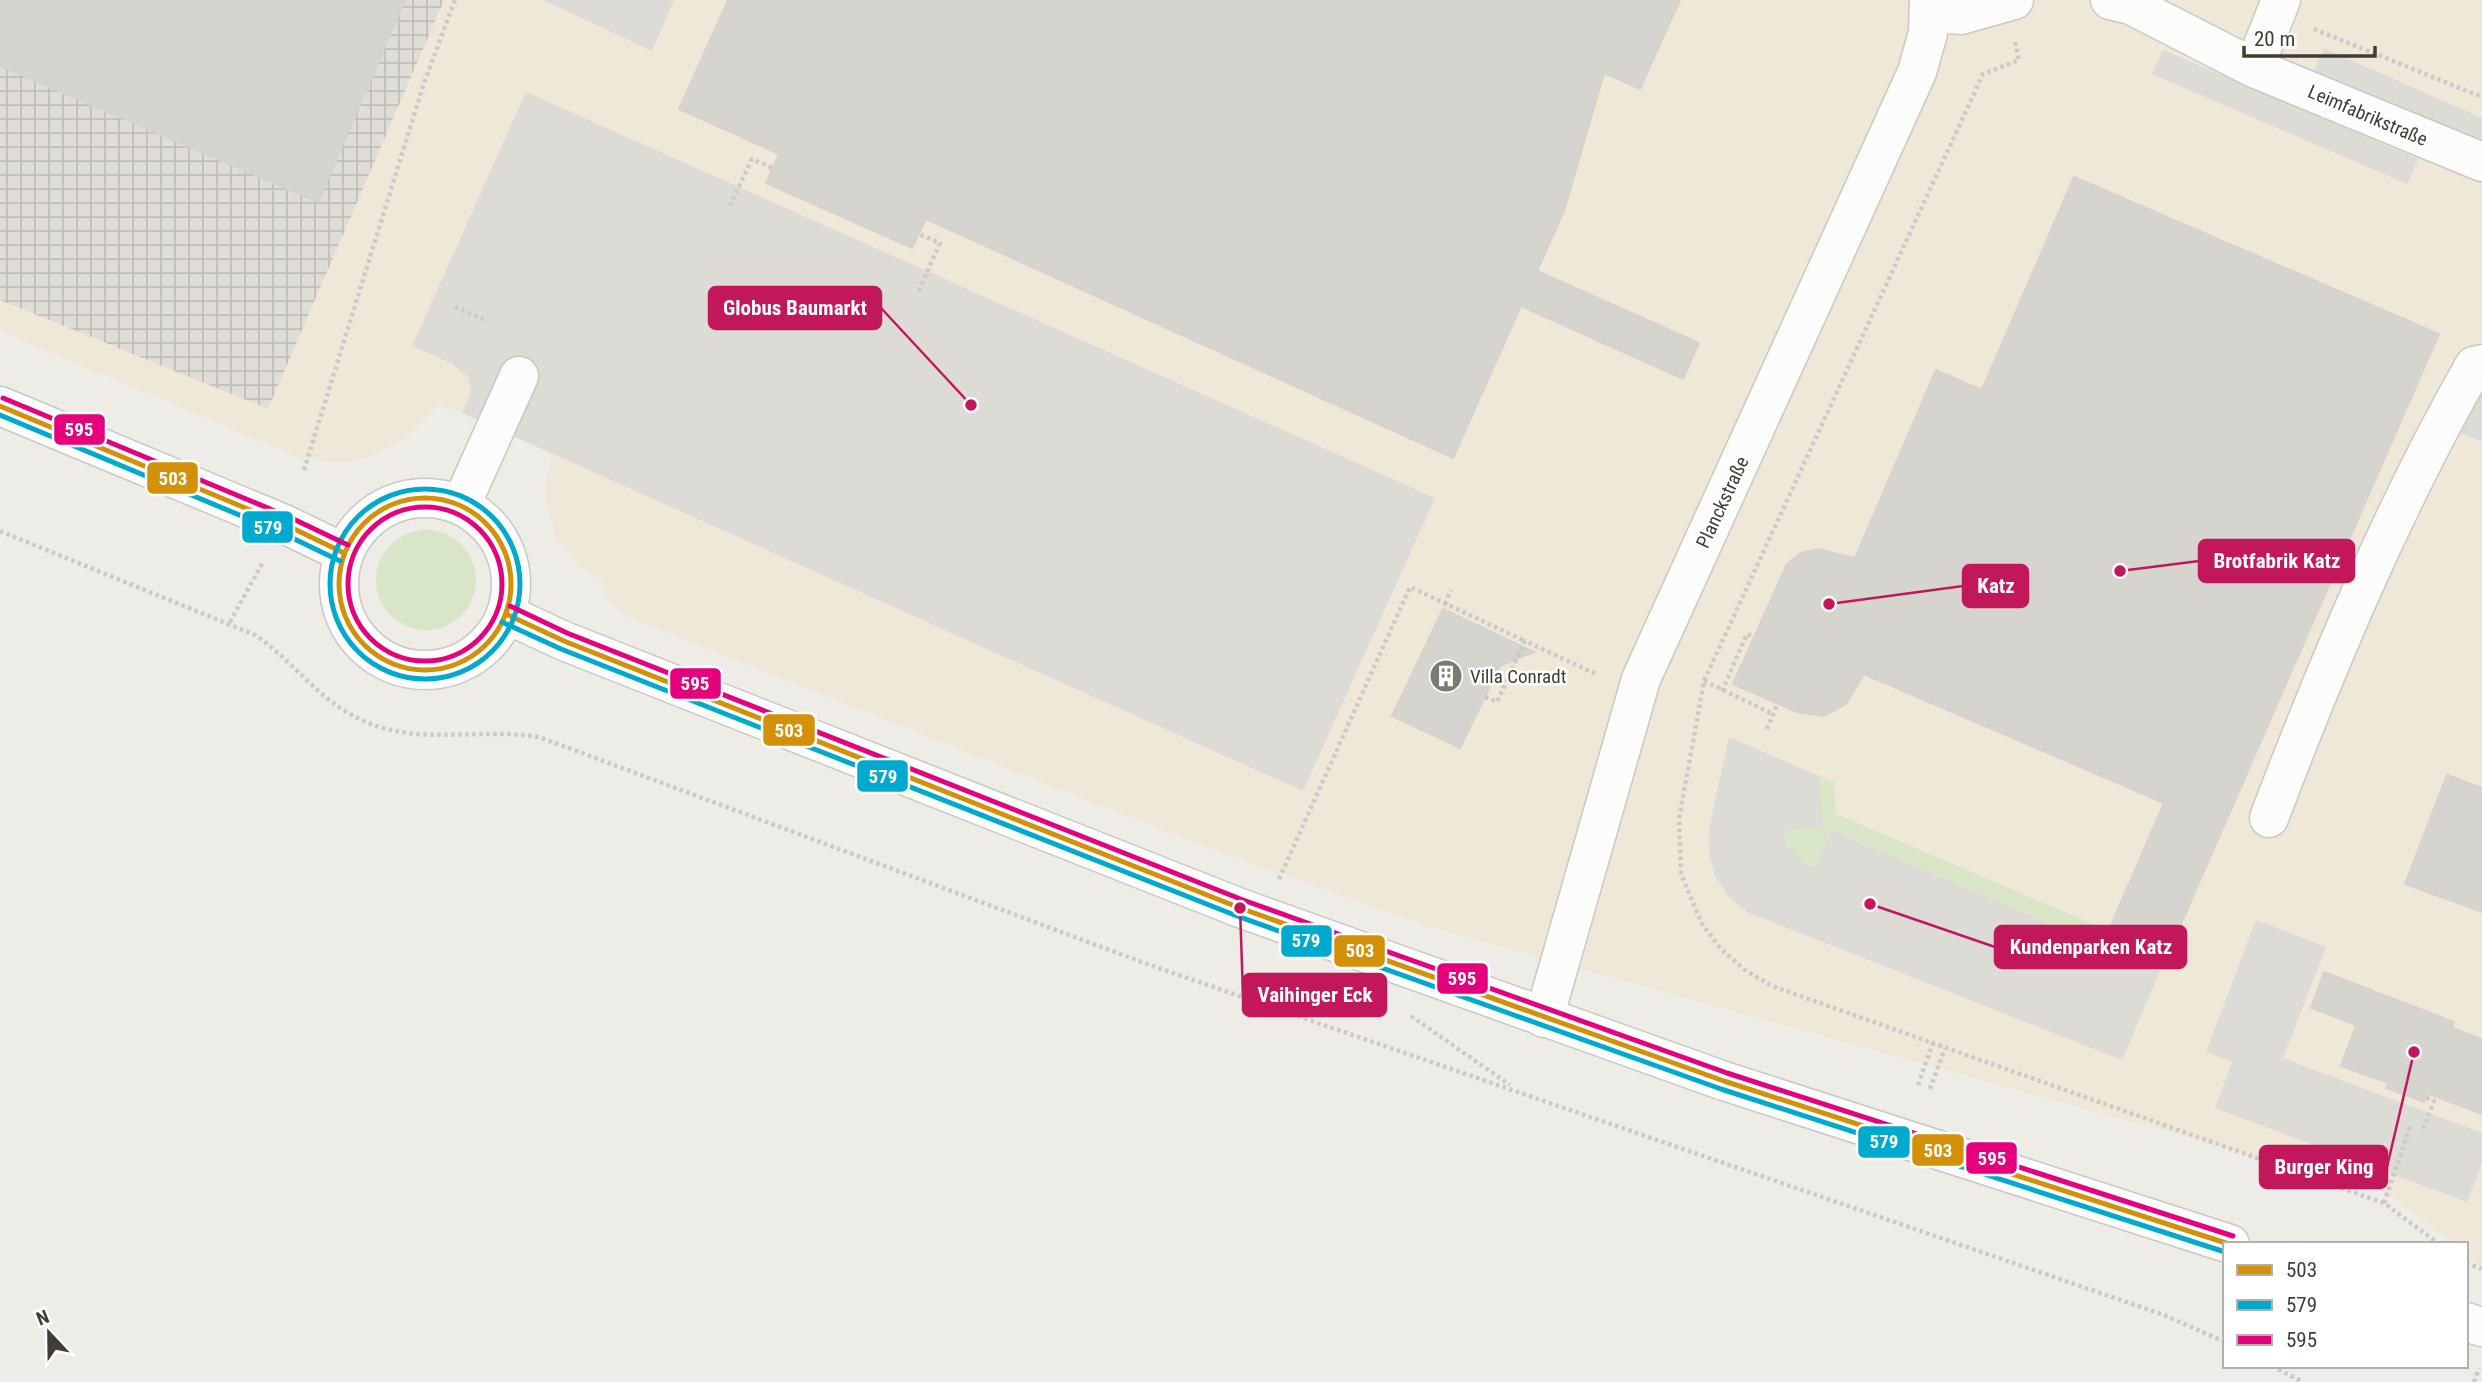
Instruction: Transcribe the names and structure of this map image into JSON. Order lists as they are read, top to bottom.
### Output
{
  "streets": {
    "street": ["Leimfabrikstraße", "Planckstraße"]
  },
  "places": {
    "other": [
      "Globus Baumarkt",
      "Brotfabrik Katz",
      "Katz",
      "Kundenparken Katz",
      "Vaihinger Eck",
      "Burger King"
    ],
    "building": ["Villa Conradt"]
  },
  "lines": ["transit line 595", "transit line 503", "transit line 579"],
  "legend": ["503", "579", "595"],
  "scale_bar": "20 m",
  "north": "top"
}
